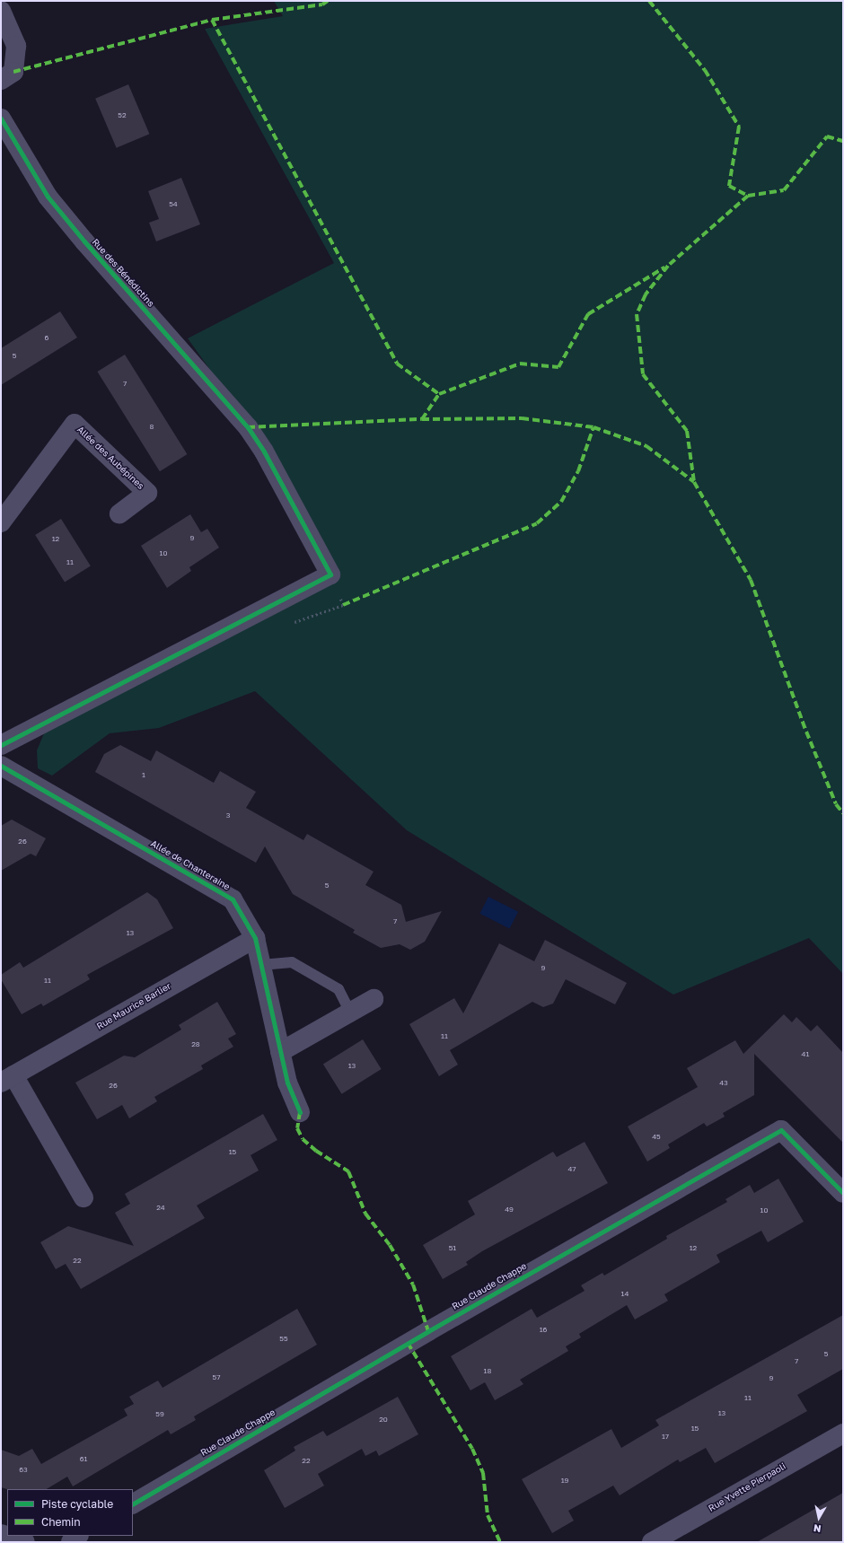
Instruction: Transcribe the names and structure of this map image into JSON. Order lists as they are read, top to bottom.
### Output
{
  "streets": {
    "street": [
      "Rue des Bénédictins",
      "Allée des Aubépines",
      "Allée de Chanteraine",
      "Rue Maurice Barlier",
      "Rue Claude Chappe",
      "Rue Yvette Pierpaoli"
    ]
  },
  "crossings": [
    ["Allée de Chanteraine", "Rue Maurice Barlier"]
  ],
  "house_numbers": [
    "52",
    "54",
    "6",
    "5",
    "7",
    "8",
    "9",
    "12",
    "10",
    "11",
    "1",
    "3",
    "26",
    "5",
    "7",
    "13",
    "9",
    "11",
    "11",
    "28",
    "41",
    "13",
    "43",
    "26",
    "45",
    "15",
    "47",
    "24",
    "49",
    "10",
    "51",
    "12",
    "22",
    "14",
    "16",
    "55",
    "5",
    "7",
    "18",
    "57",
    "9",
    "11",
    "13",
    "59",
    "20",
    "15",
    "17",
    "61",
    "22",
    "63",
    "19"
  ],
  "legend": ["Piste cyclable", "Chemin"],
  "north": "bottom"
}
